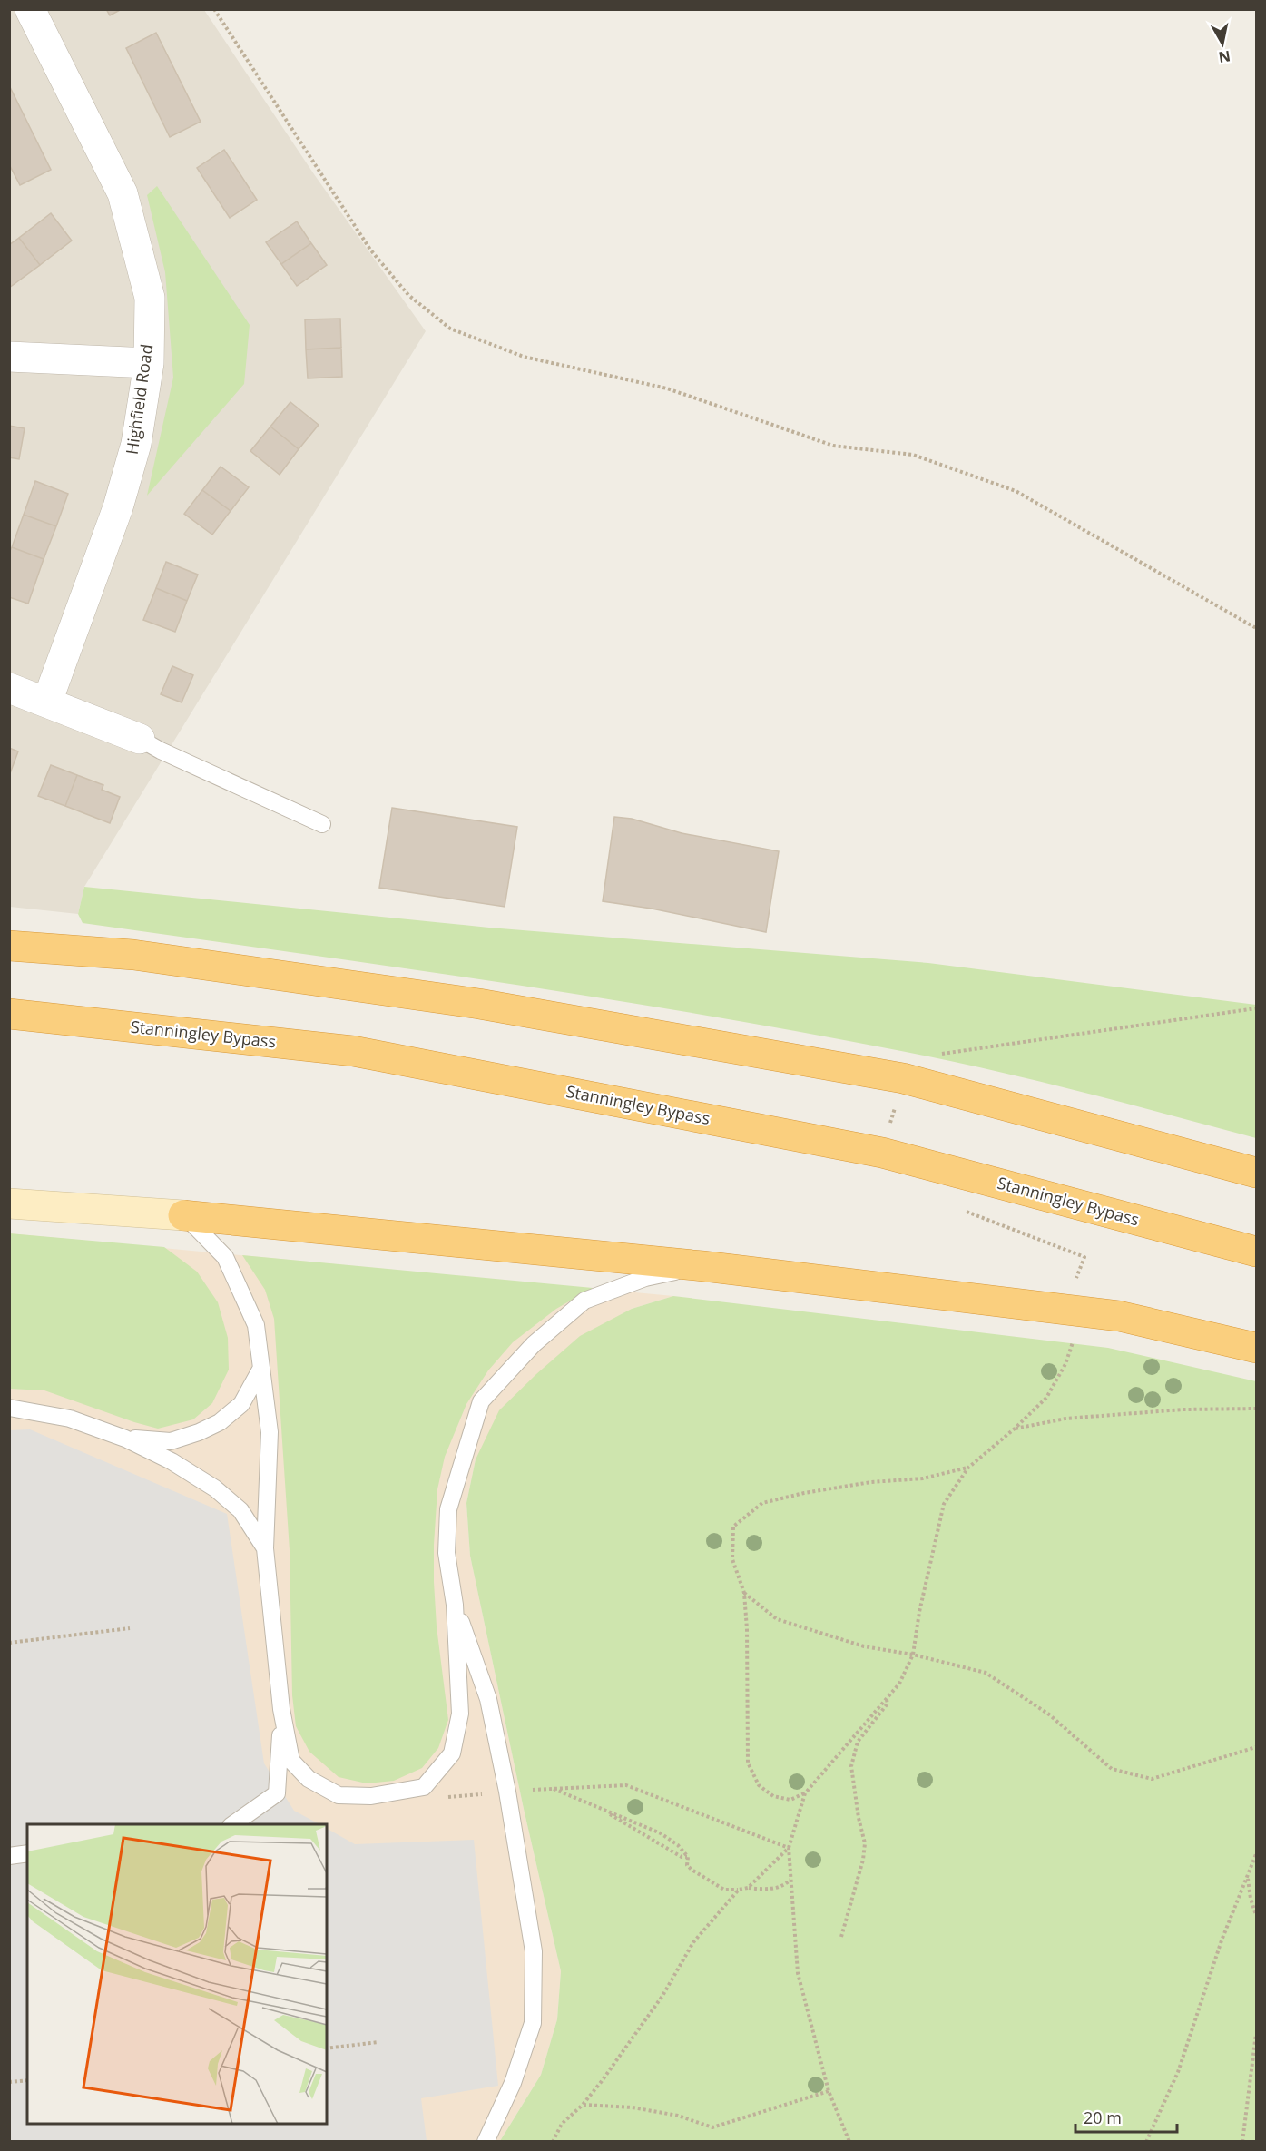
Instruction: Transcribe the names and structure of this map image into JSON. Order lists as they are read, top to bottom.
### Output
{
  "streets": {
    "highway": ["Stanningley Bypass"],
    "street": ["Highfield Road"]
  },
  "scale_bar": "20 m",
  "north": "bottom"
}
